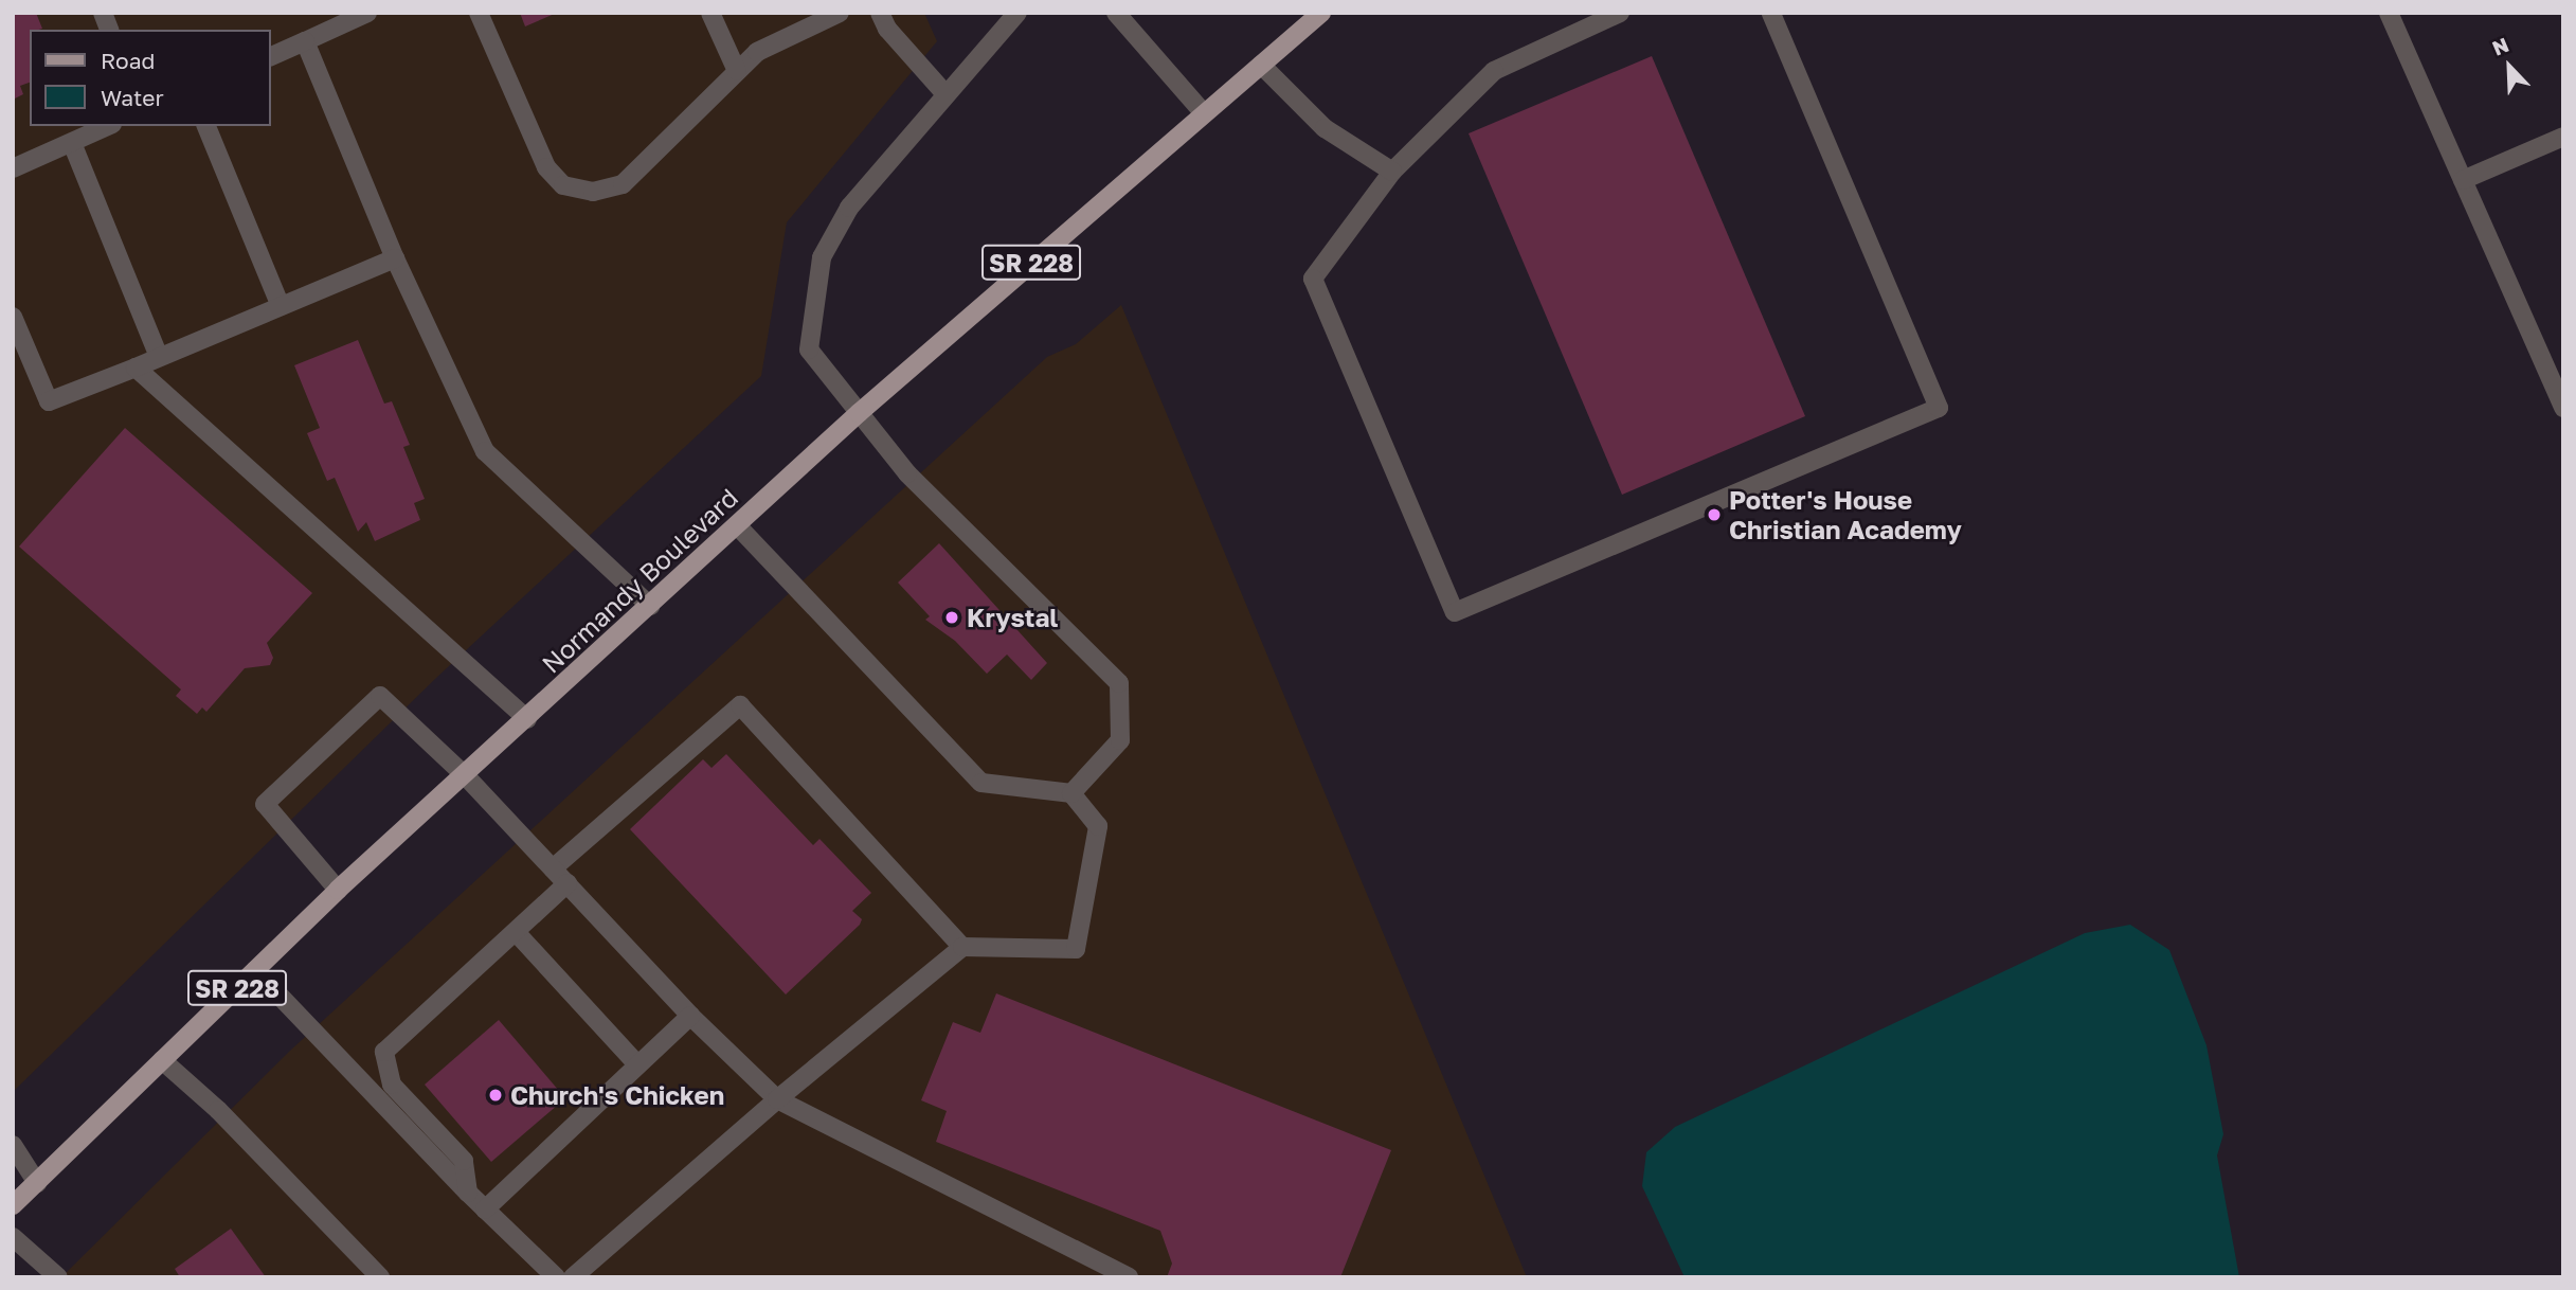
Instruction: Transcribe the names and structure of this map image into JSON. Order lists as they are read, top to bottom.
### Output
{
  "streets": {
    "main road": ["SR 228", "Normandy Boulevard"]
  },
  "places": ["Potter's House Christian Academy", "Krystal", "Church's Chicken"],
  "legend": ["Road", "Water"],
  "north": "top left"
}
